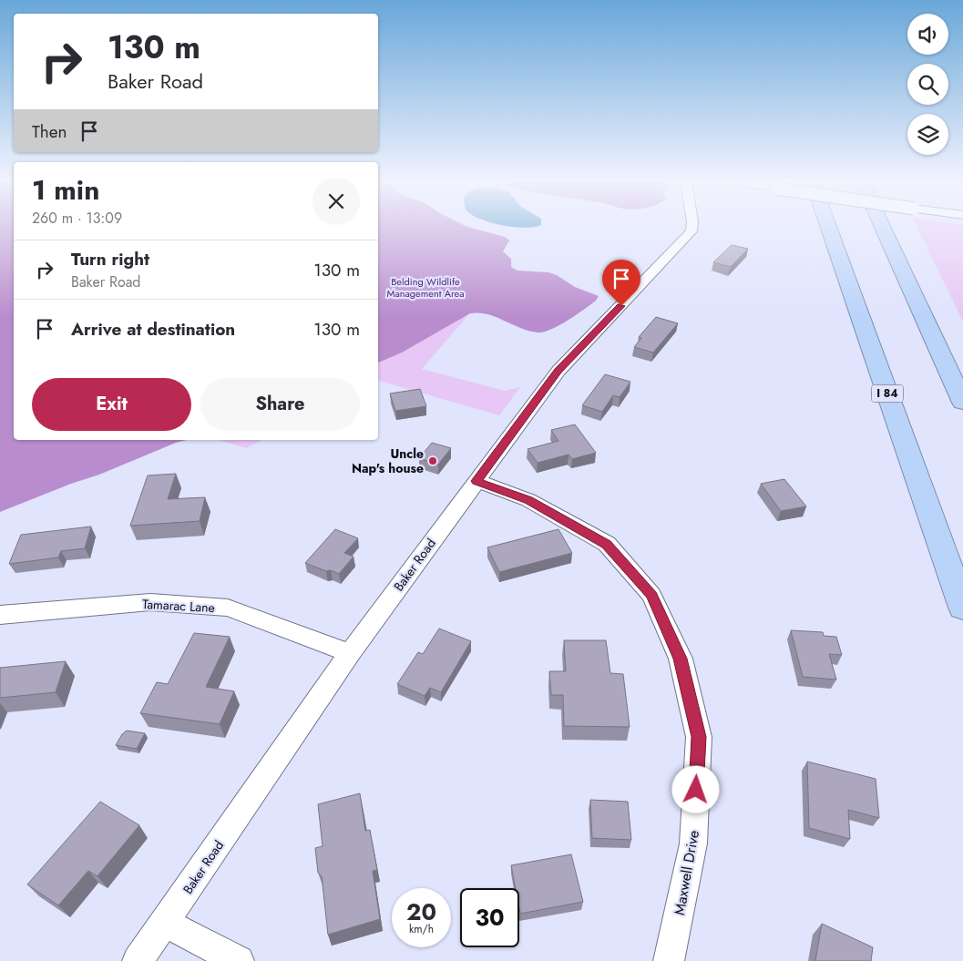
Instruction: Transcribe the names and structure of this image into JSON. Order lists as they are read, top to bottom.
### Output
{
  "streets": {
    "highway": ["I 84"],
    "street": ["Baker Road", "Tamarac Lane", "Maxwell Drive"]
  },
  "crossings": [
    ["Baker Road", "Tamarac Lane"],
    ["Baker Road", "Maxwell Drive"]
  ],
  "parks": ["Belding Wildlife Management Area"],
  "places": ["Uncle Nap's house"],
  "page": {
    "turn": ["130 m", "Baker Road"],
    "then": "Then",
    "heading": ["1 min", "260 m · 13:09"],
    "list": [
      {
        "name": "Turn right",
        "note": "Baker Road",
        "value": "130 m"
      },
      {
        "name": "Arrive at destination",
        "value": "130 m"
      }
    ],
    "buttons": ["Exit", "Share"],
    "speed": "20 km/h",
    "limit": "30"
  }
}
